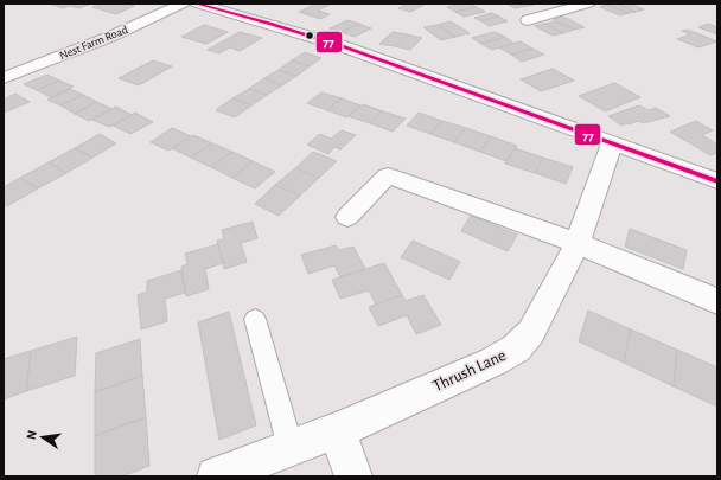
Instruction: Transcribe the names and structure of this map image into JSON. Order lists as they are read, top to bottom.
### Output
{
  "streets": {
    "street": ["Nest Farm Road", "Thrush Lane"]
  },
  "lines": ["transit line 77"],
  "north": "left"
}
